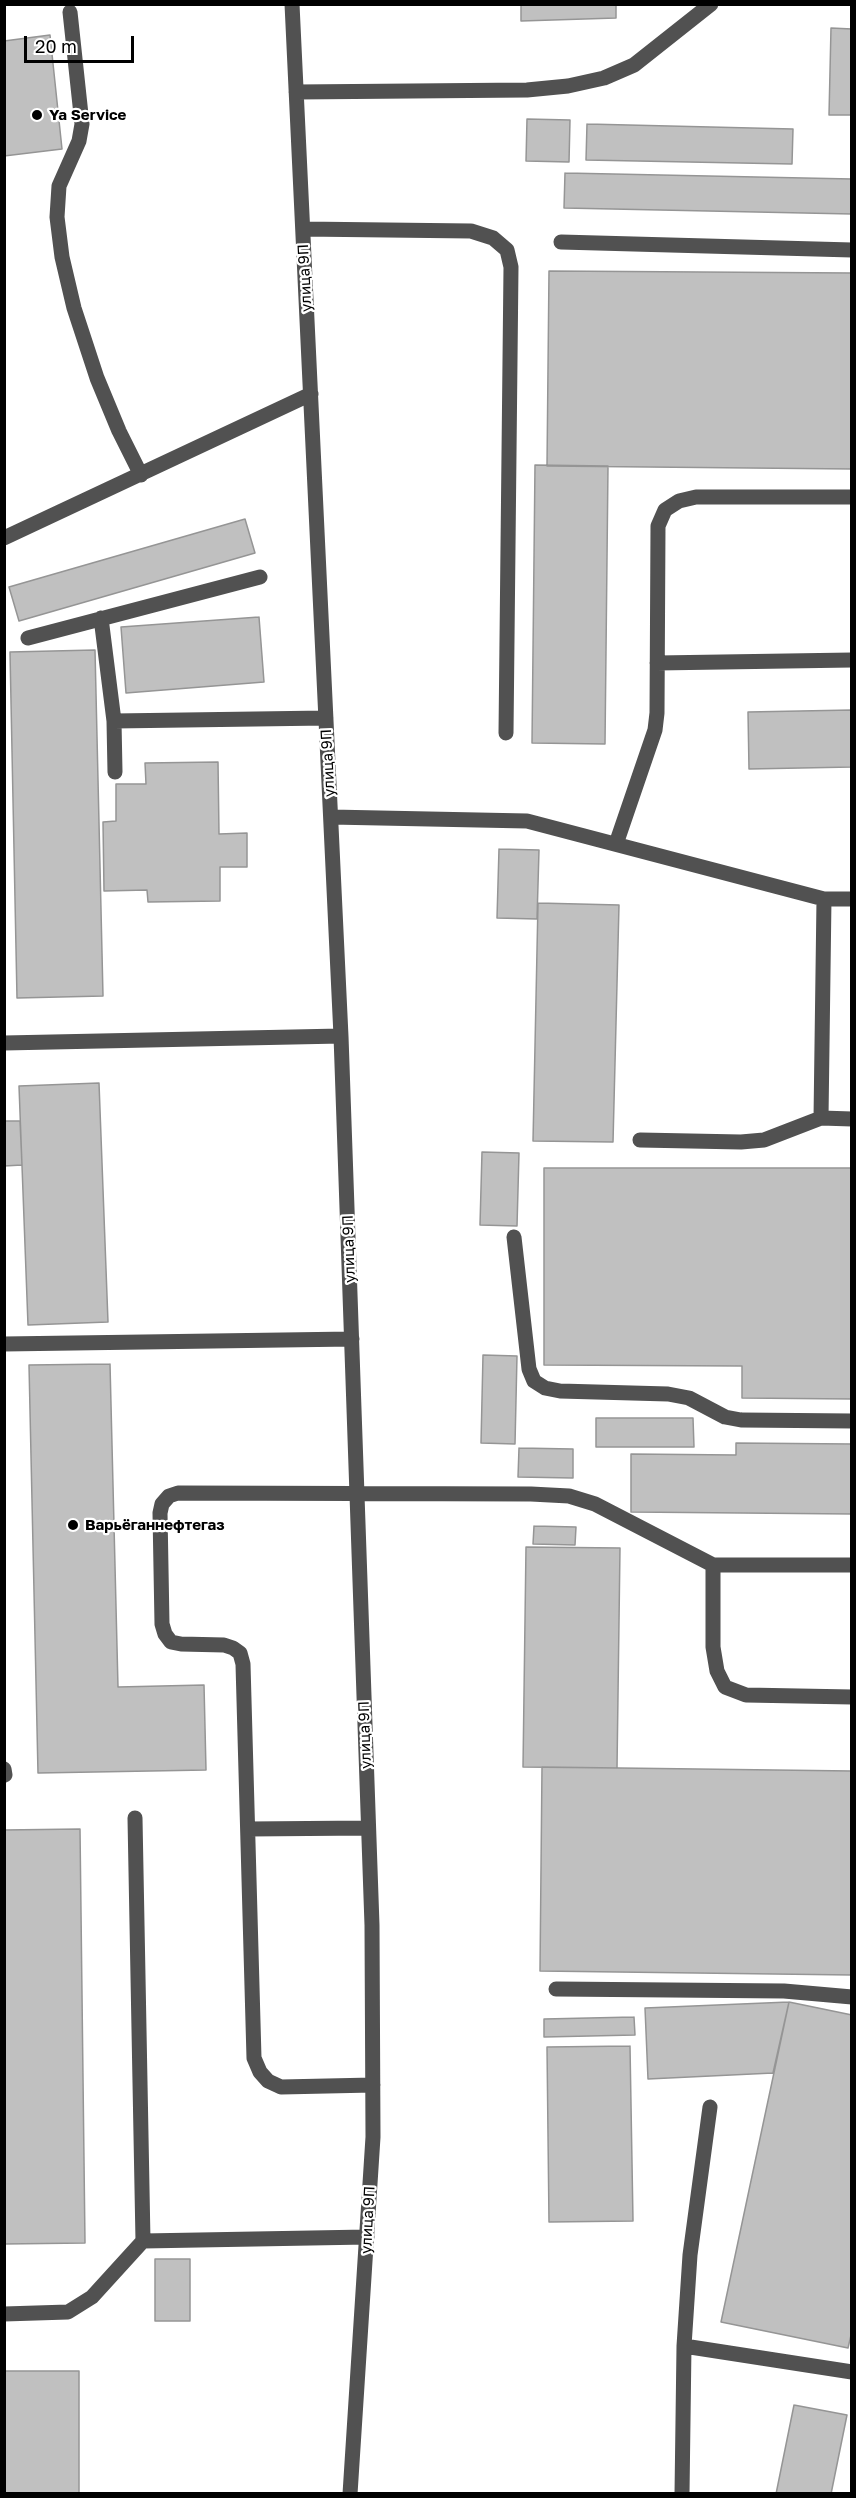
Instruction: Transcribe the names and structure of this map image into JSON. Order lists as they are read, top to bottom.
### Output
{
  "streets": {
    "street": ["улица 9П"]
  },
  "places": ["Ya Service", "Варьёганнефтегаз"],
  "scale_bar": "20 m"
}
